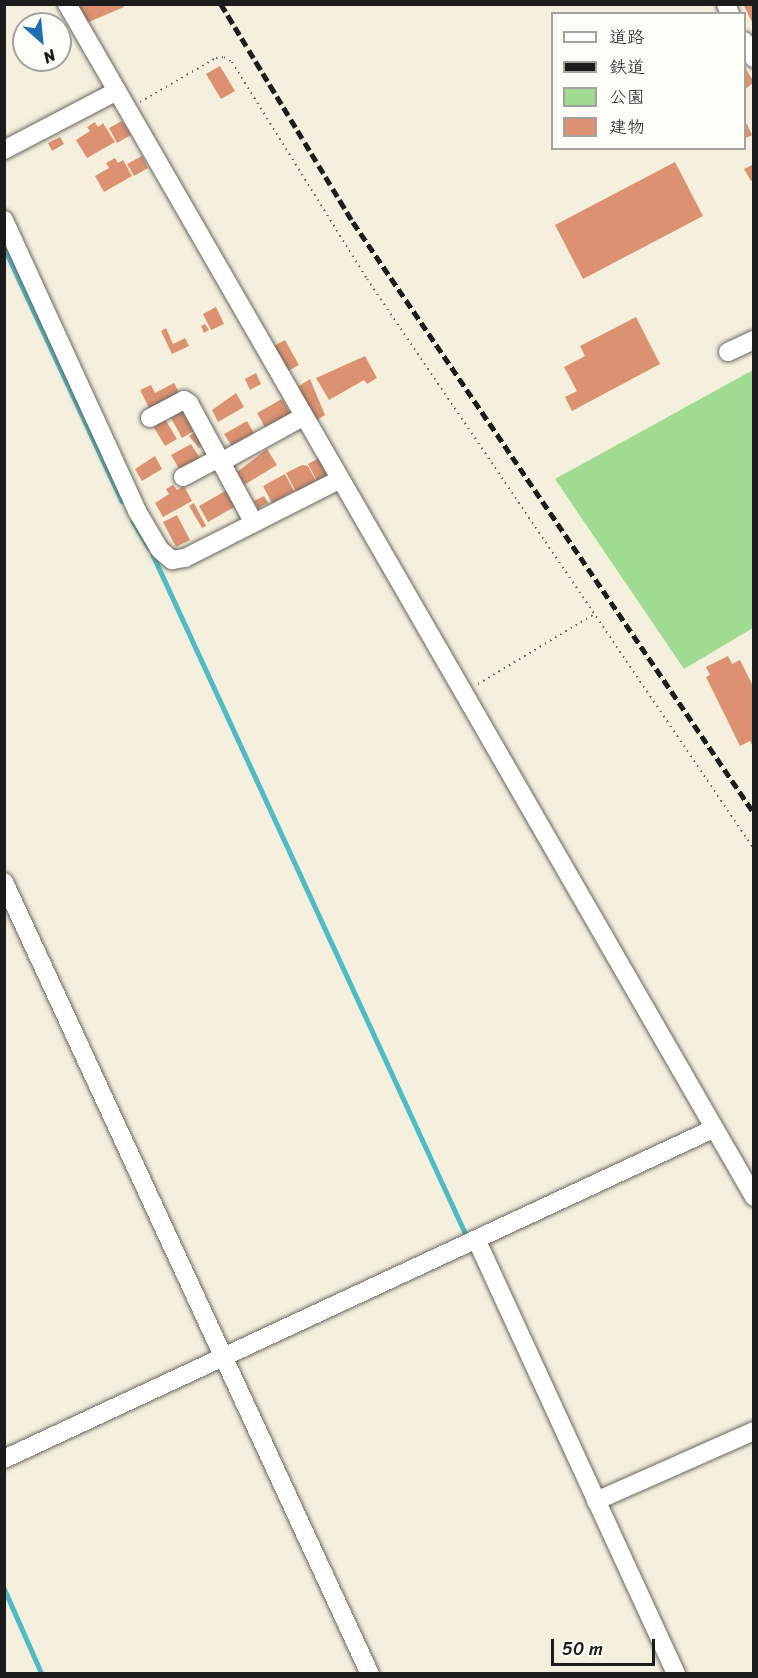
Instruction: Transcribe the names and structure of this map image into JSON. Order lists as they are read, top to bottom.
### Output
{
  "legend": [
    "道路",
    "鉄道",
    "公園",
    "建物"
  ],
  "scale_bar": "50 m",
  "north": "bottom right"
}
